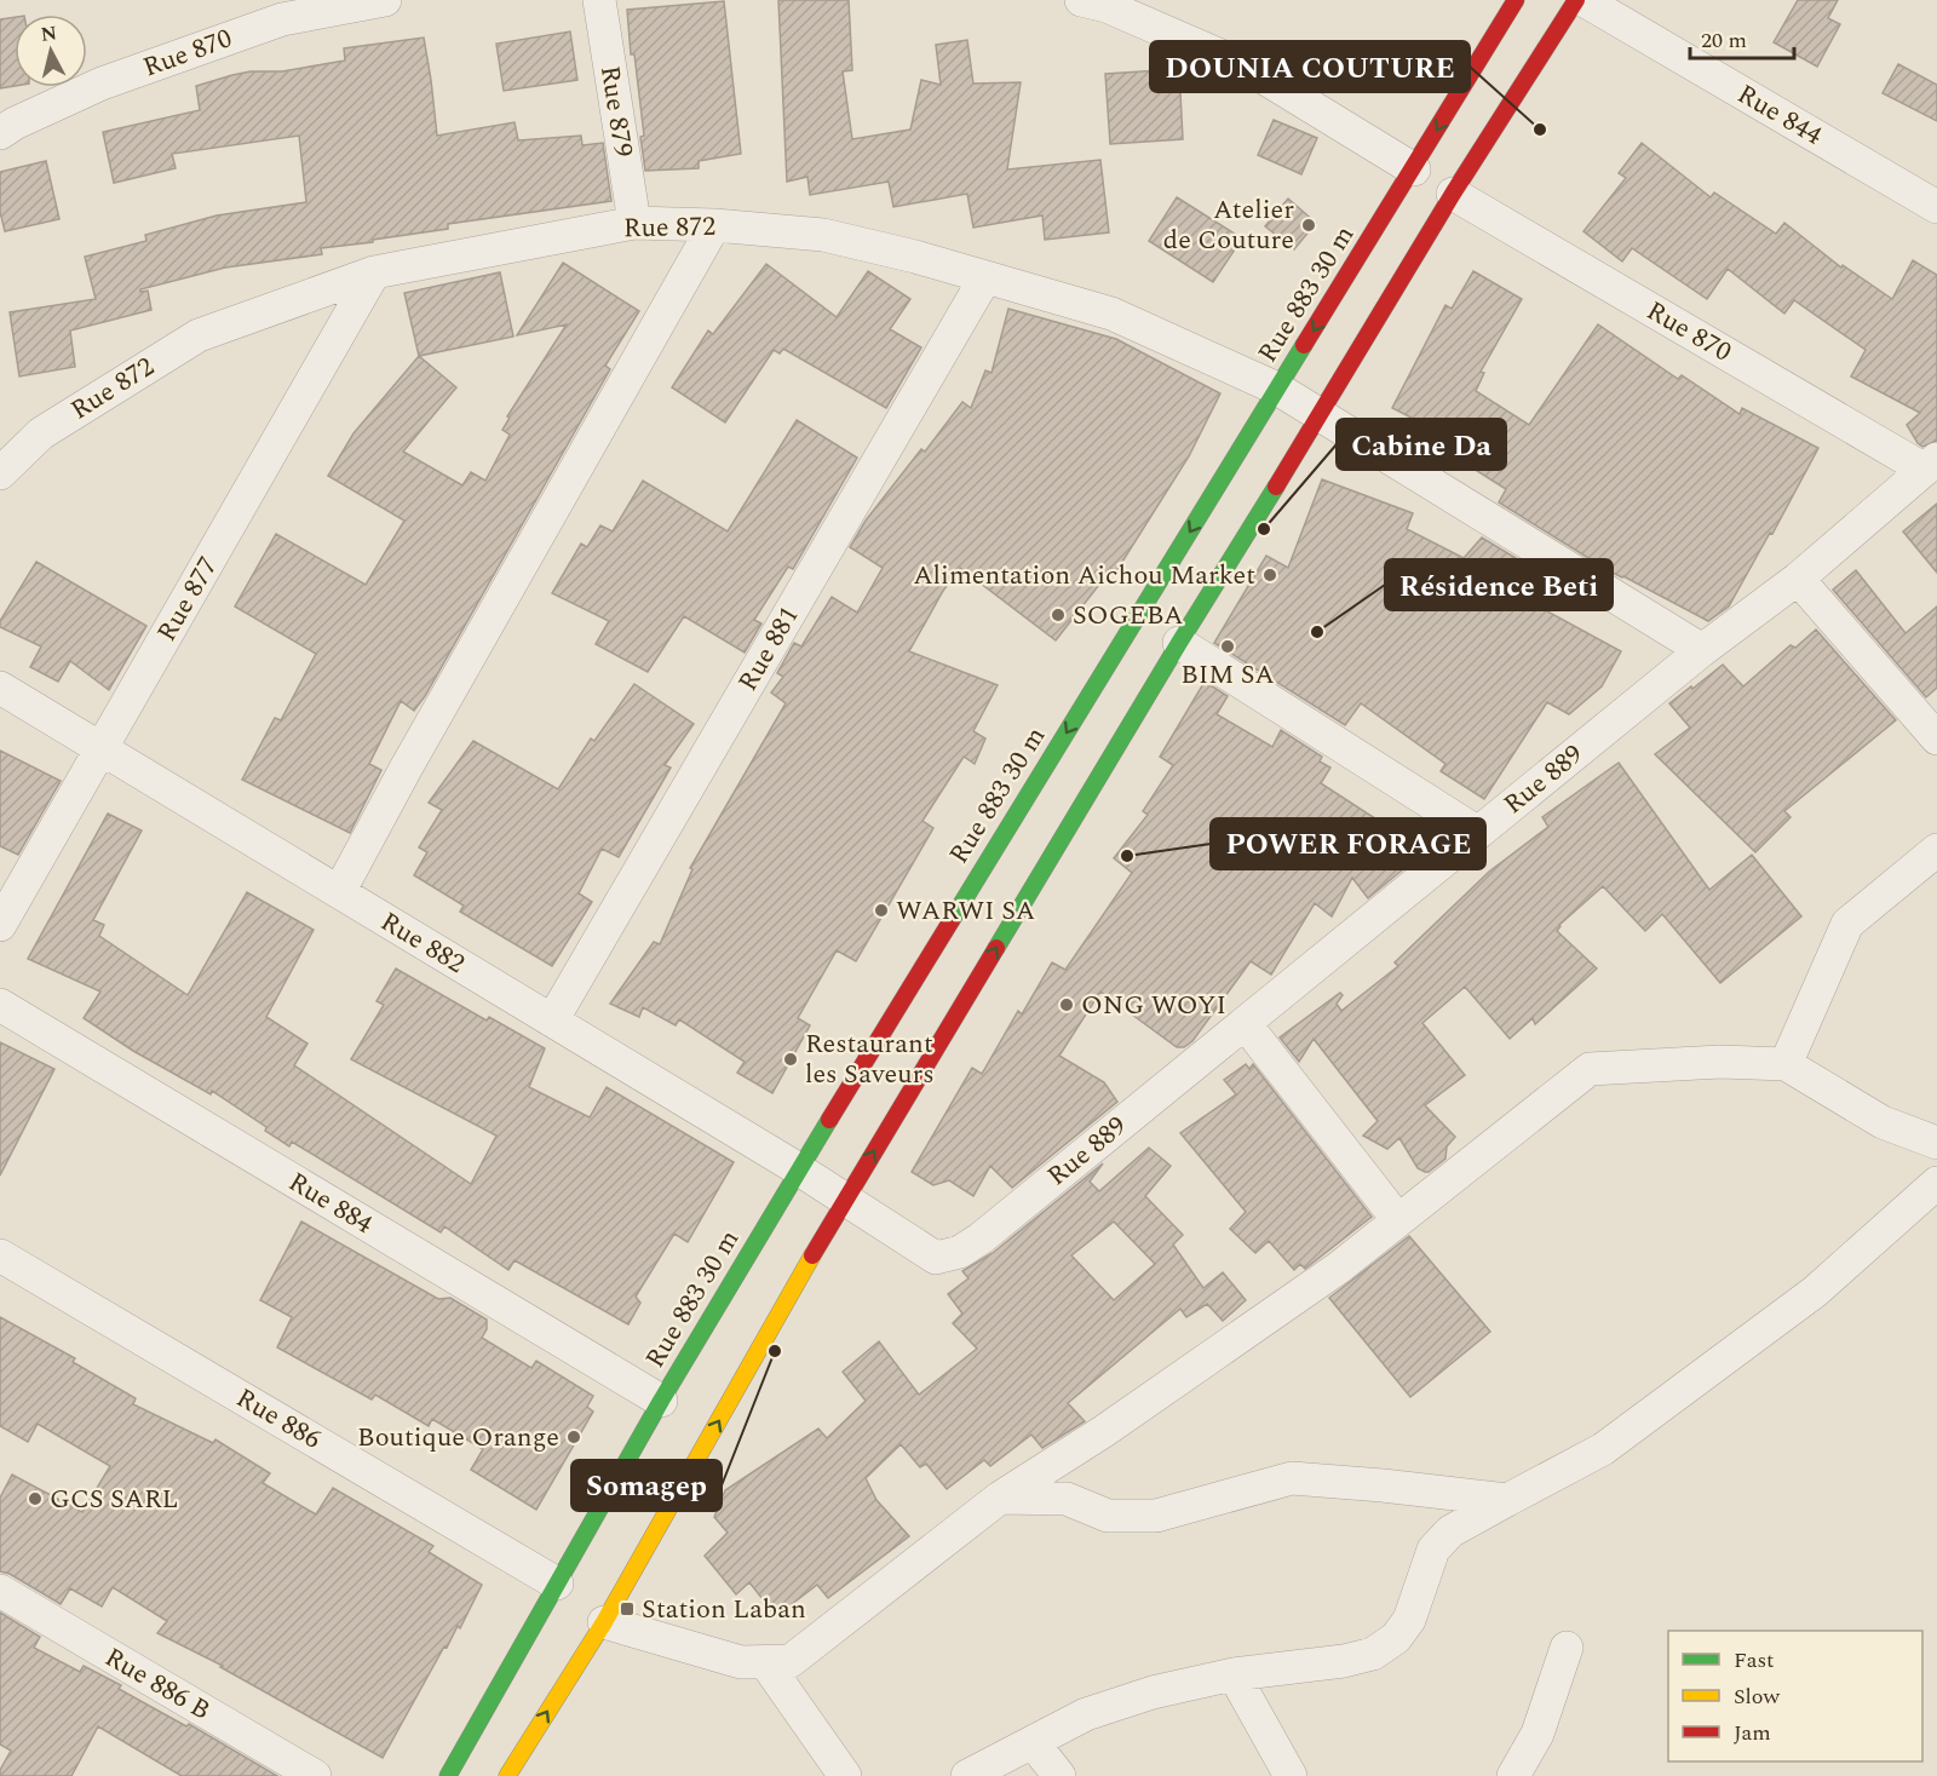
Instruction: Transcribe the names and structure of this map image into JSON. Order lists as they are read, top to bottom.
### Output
{
  "streets": {
    "main road": ["Rue 883 30 m"],
    "street": [
      "Rue 870",
      "Rue 879",
      "Rue 844",
      "Rue 872",
      "Rue 877",
      "Rue 881",
      "Rue 889",
      "Rue 882",
      "Rue 884",
      "Rue 886",
      "Rue 886 B"
    ]
  },
  "crossings": [
    ["Rue 870", "Rue 889"],
    ["Rue 879", "Rue 872"],
    ["Rue 872", "Rue 883 30 m"],
    ["Rue 872", "Rue 877"],
    ["Rue 872", "Rue 881"],
    ["Rue 872", "Rue 889"],
    ["Rue 883 30 m", "Rue 882"],
    ["Rue 883 30 m", "Rue 884"],
    ["Rue 883 30 m", "Rue 886"],
    ["Rue 877", "Rue 882"],
    ["Rue 881", "Rue 882"],
    ["Rue 889", "Rue 882"]
  ],
  "places": {
    "other": [
      "DOUNIA COUTURE",
      "Atelier de Couture",
      "Cabine Da",
      "Alimentation Aichou Market",
      "SOGEBA",
      "Résidence Beti",
      "BIM SA",
      "POWER FORAGE",
      "WARWI SA",
      "ONG WOYI",
      "Restaurant les Saveurs",
      "Somagep",
      "Boutique Orange",
      "GCS SARL"
    ],
    "transit": ["Station Laban"]
  },
  "legend": ["Fast", "Slow", "Jam"],
  "scale_bar": "20 m",
  "north": "top"
}
